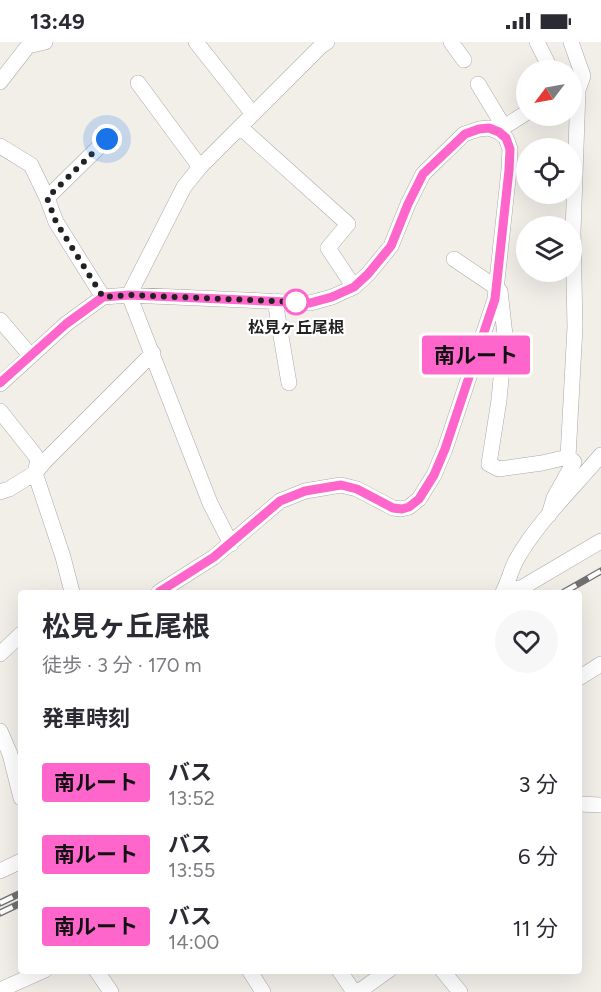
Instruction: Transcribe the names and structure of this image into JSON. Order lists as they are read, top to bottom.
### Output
{
  "places": ["松見ヶ丘尾根"],
  "lines": ["bus line 南ルート"],
  "north": "bottom left",
  "page": {
    "status": "13:49",
    "on_map": "南ルート",
    "heading": [
      ["松見ヶ丘尾根", "徒歩 · 3 分 · 170 m"],
      "発車時刻"
    ],
    "list": [
      {
        "mark": "南ルート",
        "name": "バス",
        "note": "13:52",
        "value": "3 分"
      },
      {
        "mark": "南ルート",
        "name": "バス",
        "note": "13:55",
        "value": "6 分"
      },
      {
        "mark": "南ルート",
        "name": "バス",
        "note": "14:00",
        "value": "11 分"
      }
    ]
  }
}
